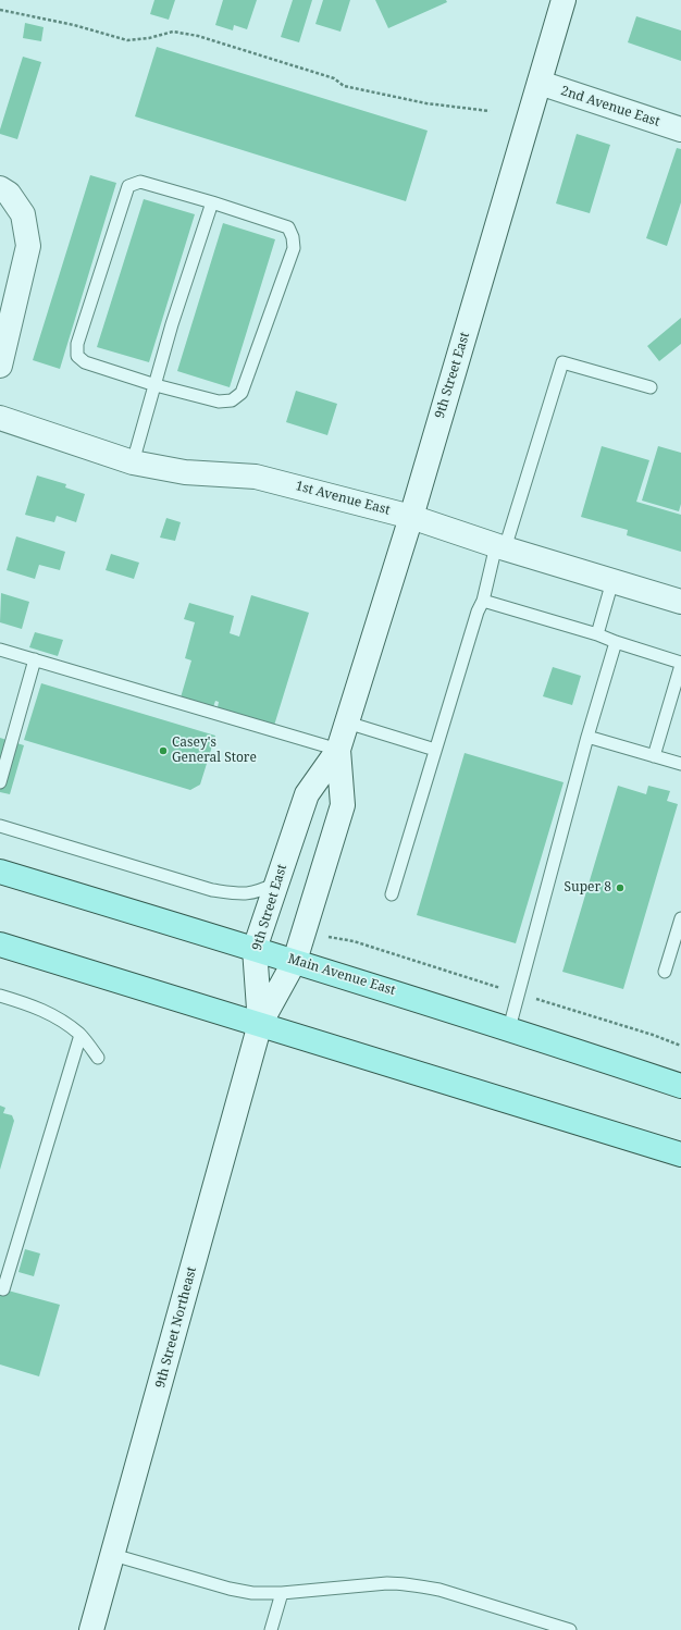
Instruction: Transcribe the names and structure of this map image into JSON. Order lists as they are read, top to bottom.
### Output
{
  "streets": {
    "main road": ["Main Avenue East"],
    "street": [
      "2nd Avenue East",
      "9th Street East",
      "1st Avenue East",
      "9th Street Northeast"
    ]
  },
  "crossings": [
    ["2nd Avenue East", "9th Street East"],
    ["9th Street East", "1st Avenue East"],
    ["9th Street East", "Main Avenue East"],
    ["9th Street East", "9th Street Northeast"]
  ],
  "places": ["Casey's General Store", "Super 8"]
}
